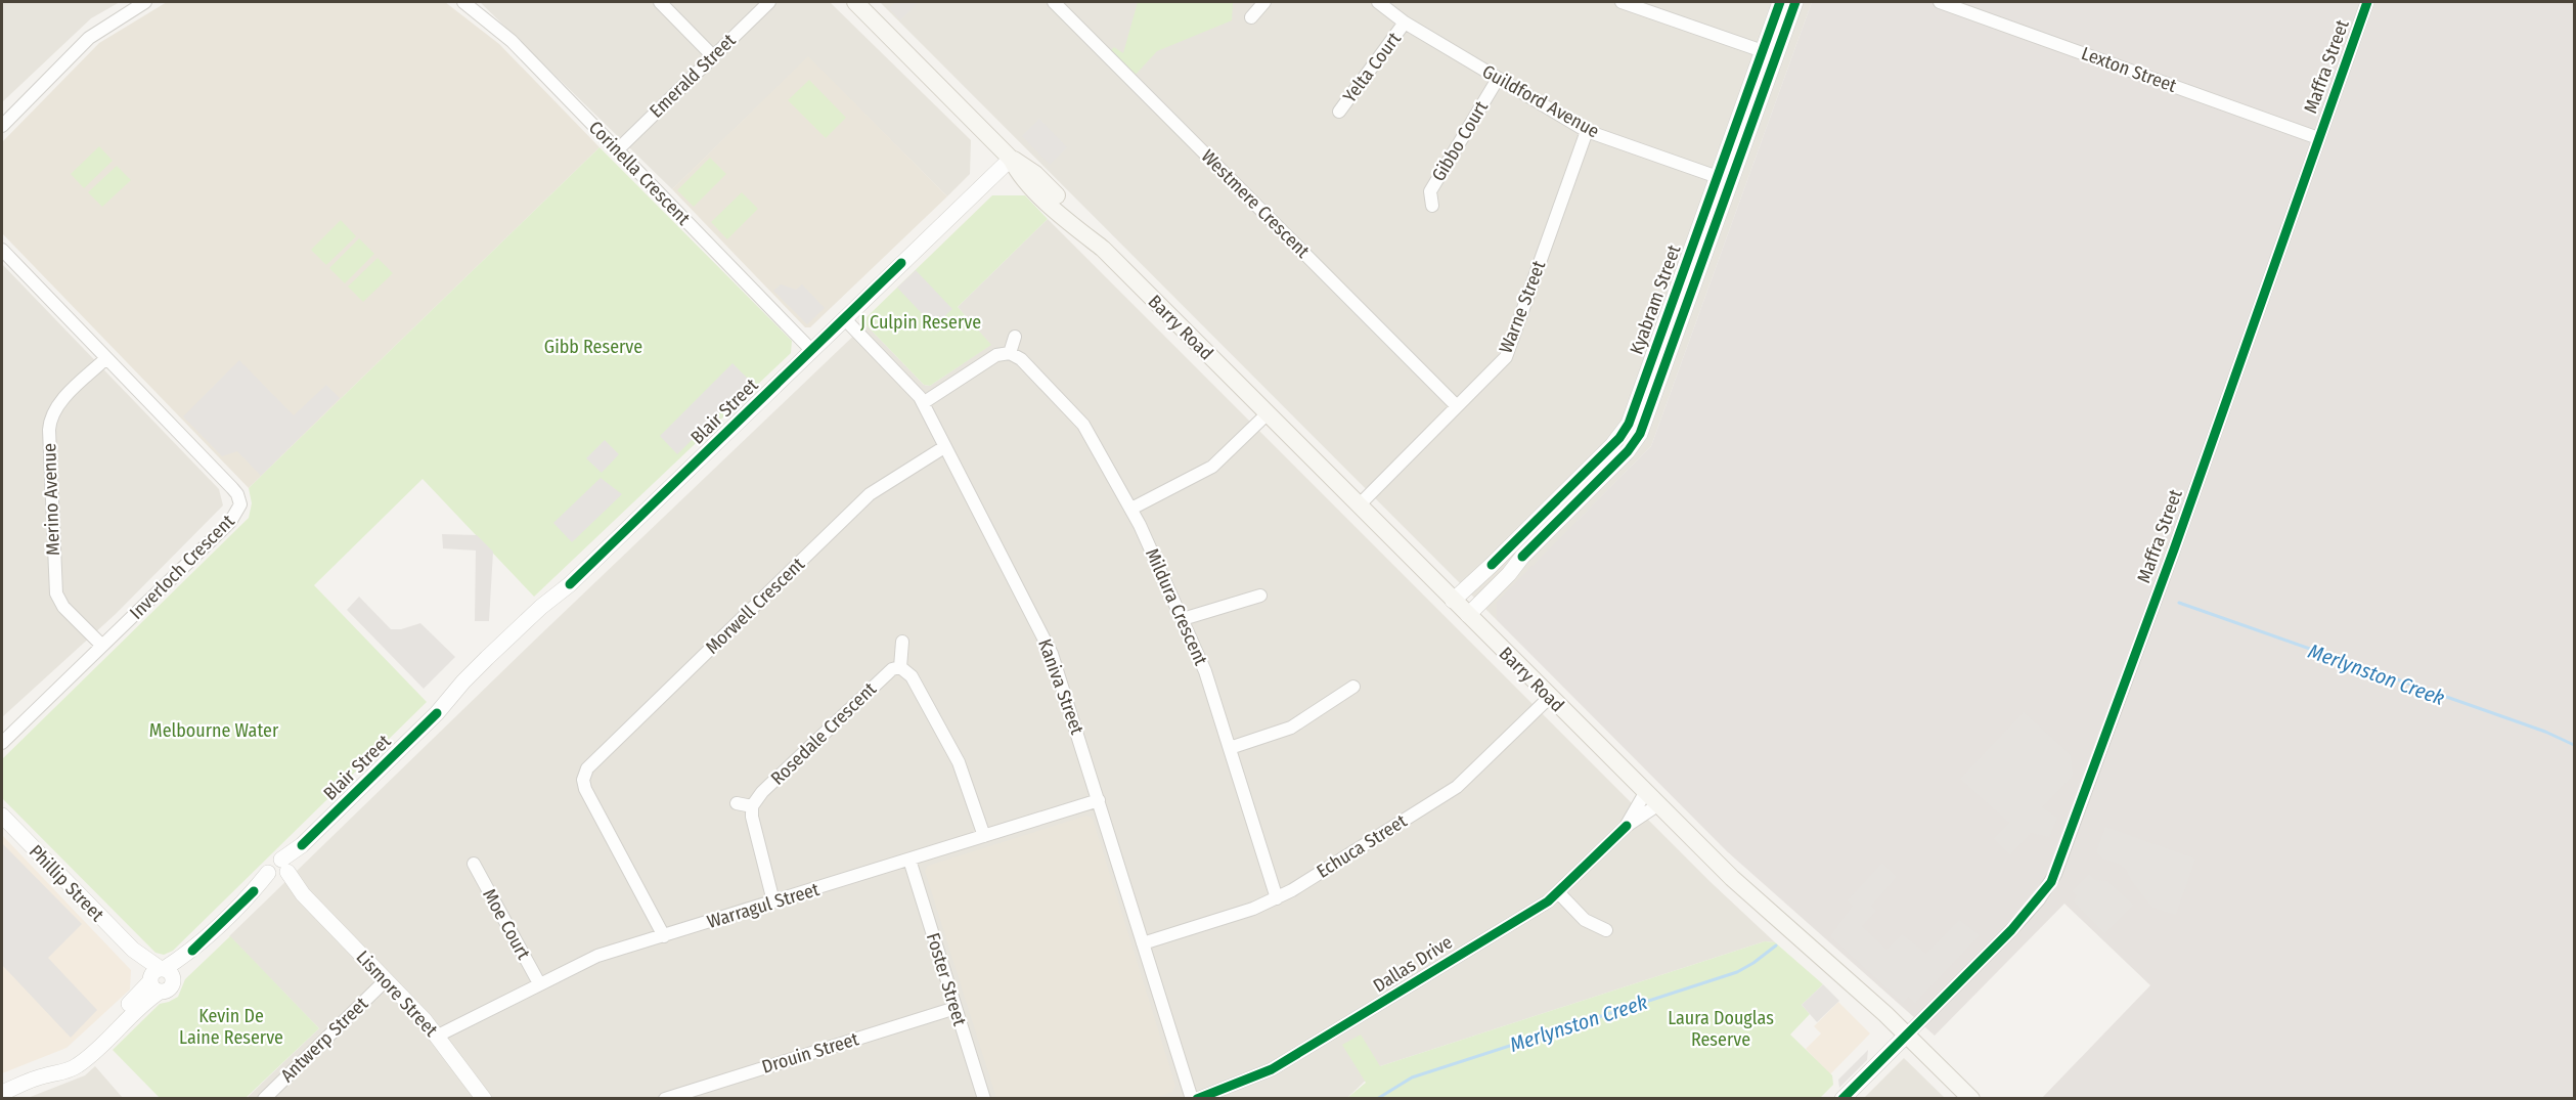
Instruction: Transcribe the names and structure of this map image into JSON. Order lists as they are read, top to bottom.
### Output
{
  "streets": {
    "main road": ["Barry Road"],
    "street": [
      "Maffra Street",
      "Yelta Court",
      "Lexton Street",
      "Emerald Street",
      "Guildford Avenue",
      "Gibbo Court",
      "Corinella Crescent",
      "Westmere Crescent",
      "Kyabram Street",
      "Warne Street",
      "Blair Street",
      "Merino Avenue",
      "Inverloch Crescent",
      "Morwell Crescent",
      "Mildura Crescent",
      "Kaniva Street",
      "Rosedale Crescent",
      "Echuca Street",
      "Phillip Street",
      "Warragul Street",
      "Moe Court",
      "Dallas Drive",
      "Foster Street",
      "Lismore Street",
      "Antwerp Street",
      "Drouin Street"
    ]
  },
  "crossings": [
    ["Maffra Street", "Lexton Street"],
    ["Maffra Street", "Barry Road"],
    ["Yelta Court", "Guildford Avenue"],
    ["Emerald Street", "Corinella Crescent"],
    ["Guildford Avenue", "Gibbo Court"],
    ["Guildford Avenue", "Kyabram Street"],
    ["Guildford Avenue", "Warne Street"],
    ["Corinella Crescent", "Blair Street"],
    ["Westmere Crescent", "Warne Street"],
    ["Kyabram Street", "Barry Road"],
    ["Warne Street", "Barry Road"],
    ["Barry Road", "Blair Street"],
    ["Barry Road", "Echuca Street"],
    ["Barry Road", "Dallas Drive"],
    ["Blair Street", "Kaniva Street"],
    ["Blair Street", "Phillip Street"],
    ["Blair Street", "Lismore Street"],
    ["Merino Avenue", "Inverloch Crescent"],
    ["Morwell Crescent", "Kaniva Street"],
    ["Morwell Crescent", "Warragul Street"],
    ["Mildura Crescent", "Echuca Street"],
    ["Kaniva Street", "Echuca Street"],
    ["Kaniva Street", "Warragul Street"],
    ["Warragul Street", "Moe Court"],
    ["Warragul Street", "Foster Street"],
    ["Warragul Street", "Lismore Street"],
    ["Foster Street", "Drouin Street"],
    ["Lismore Street", "Antwerp Street"]
  ],
  "water": ["Merlynston Creek"],
  "parks": [
    "J Culpin Reserve",
    "Gibb Reserve",
    "Melbourne Water",
    "Kevin De Laine Reserve",
    "Laura Douglas Reserve"
  ]
}
